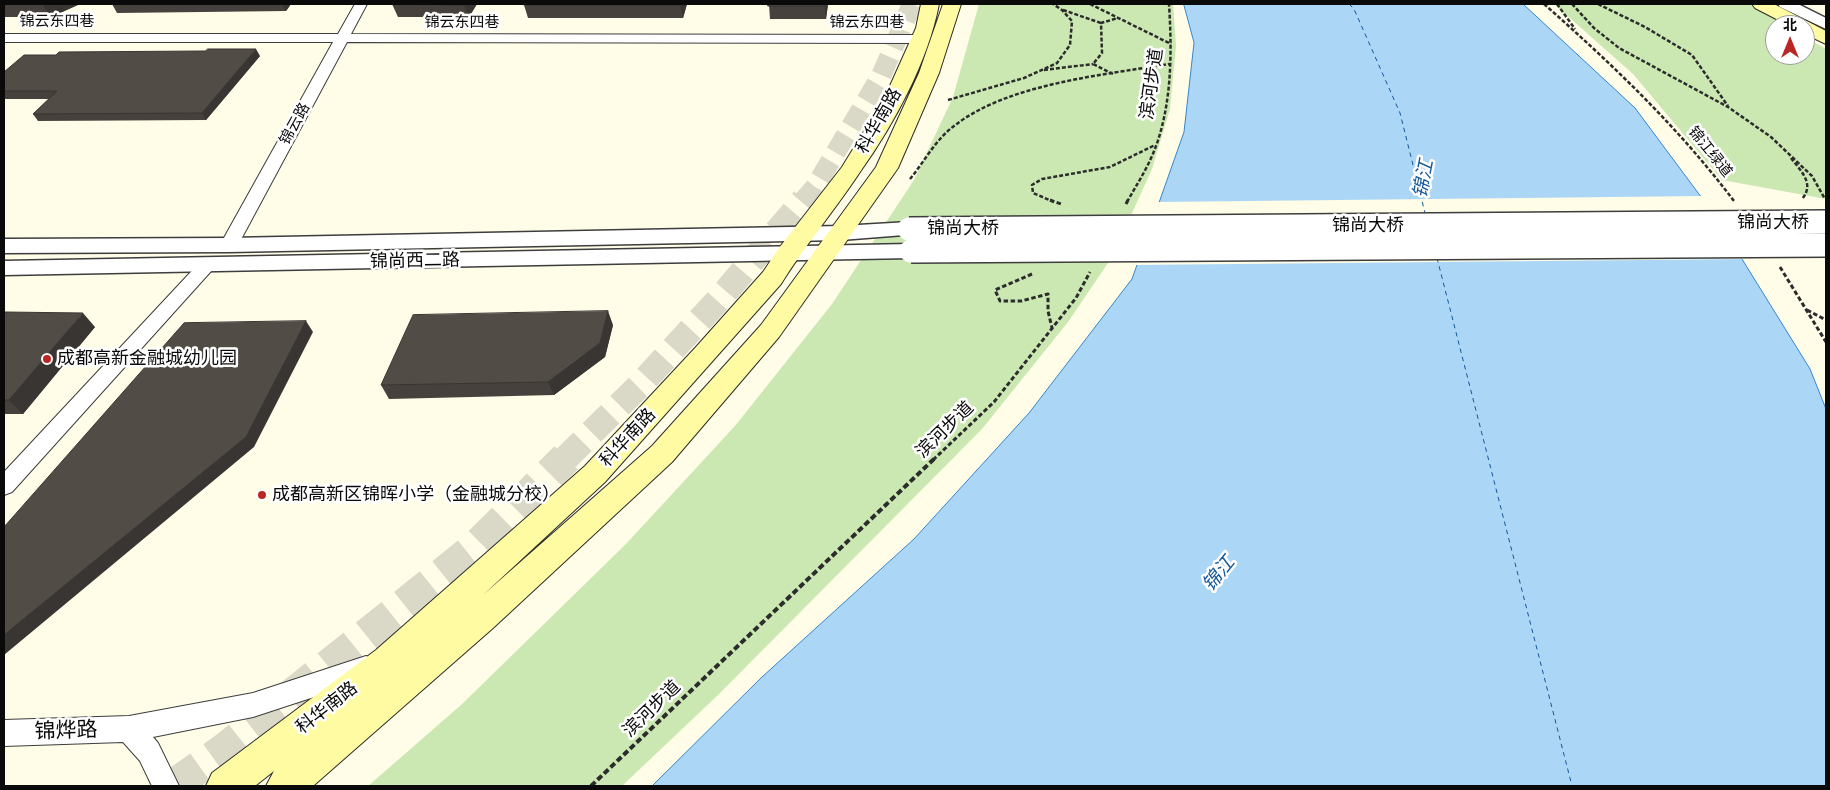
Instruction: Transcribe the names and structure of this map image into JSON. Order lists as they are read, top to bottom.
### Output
{
  "streets": {
    "main road": ["科华南路"],
    "street": [
      "锦云东四巷",
      "锦云路",
      "锦尚大桥",
      "锦尚西二路",
      "锦烨路"
    ],
    "path": ["滨河步道", "锦江绿道"]
  },
  "crossings": [
    ["锦云东四巷", "科华南路"],
    ["锦云东四巷", "锦云路"],
    ["科华南路", "锦尚大桥"],
    ["科华南路", "锦尚西二路"],
    ["科华南路", "锦烨路"],
    ["锦尚大桥", "锦尚西二路"]
  ],
  "water": ["锦江"],
  "places": ["成都高新金融城幼儿园", "成都高新区锦晖小学（金融城分校）"],
  "north": "top"
}
